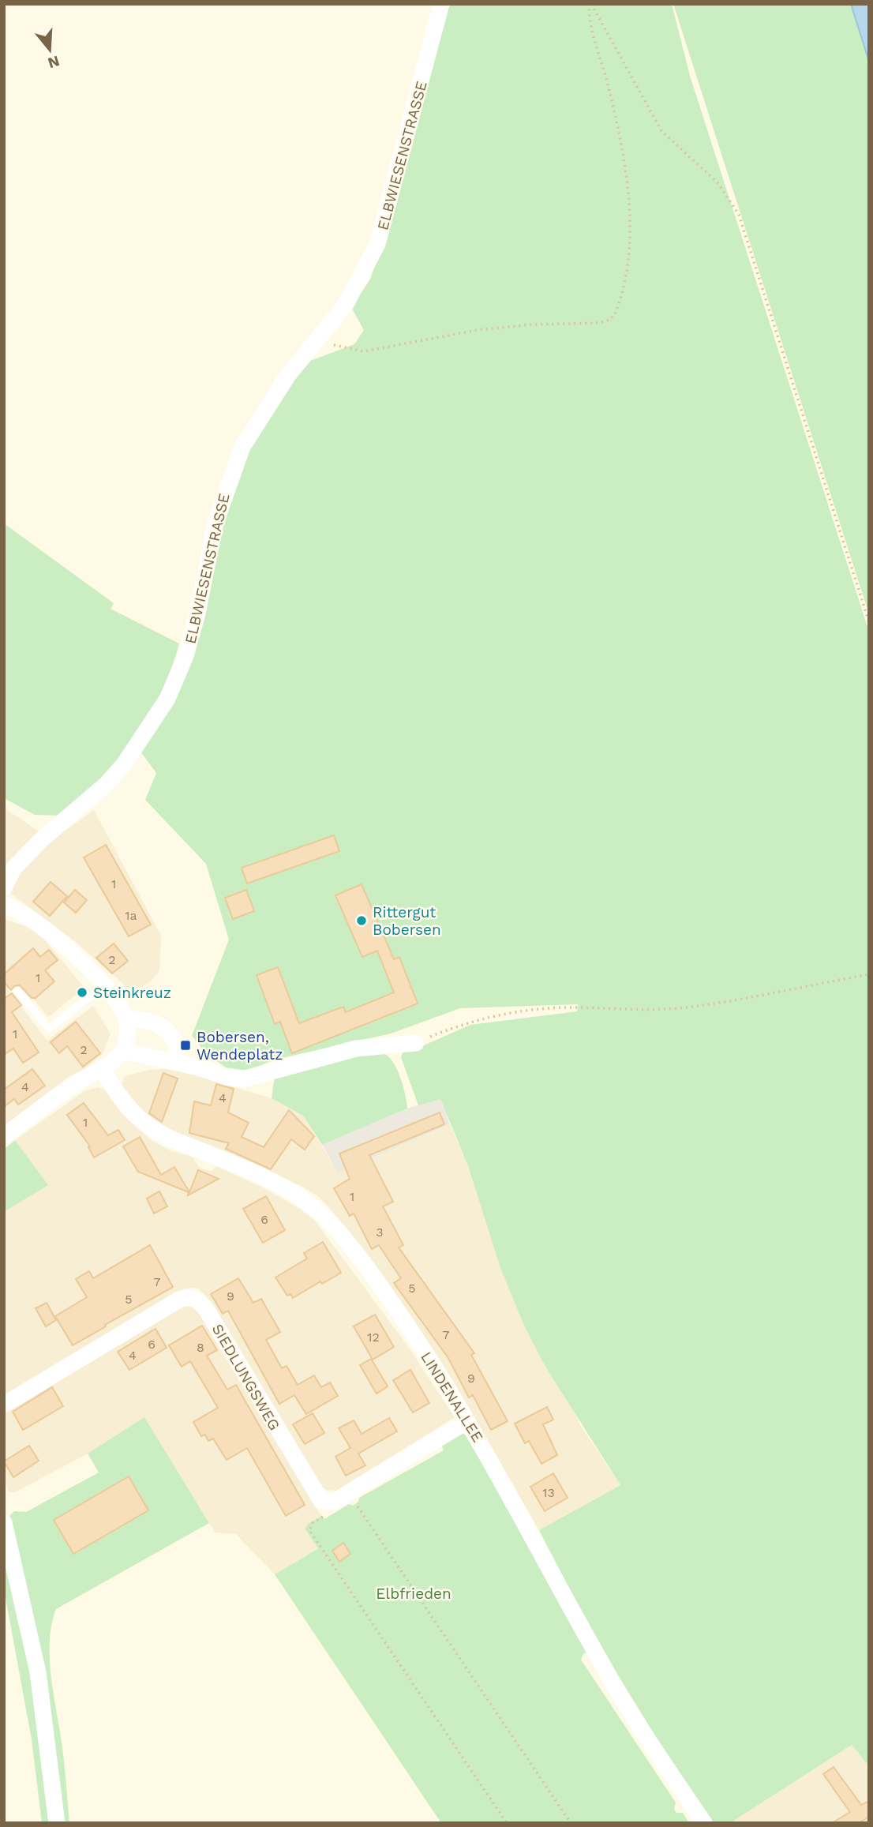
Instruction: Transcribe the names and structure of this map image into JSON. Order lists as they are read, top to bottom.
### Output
{
  "streets": {
    "street": ["ELBWIESENSTRASSE", "SIEDLUNGSWEG", "LINDENALLEE"]
  },
  "parks": ["Elbfrieden"],
  "places": {
    "other": ["Rittergut Bobersen", "Steinkreuz"],
    "transit": ["Bobersen, Wendeplatz"]
  },
  "house_numbers": [
    "1",
    "1a",
    "2",
    "1",
    "1",
    "2",
    "4",
    "4",
    "1",
    "1",
    "6",
    "3",
    "7",
    "5",
    "9",
    "5",
    "7",
    "12",
    "6",
    "8",
    "4",
    "9",
    "13"
  ],
  "north": "bottom"
}
